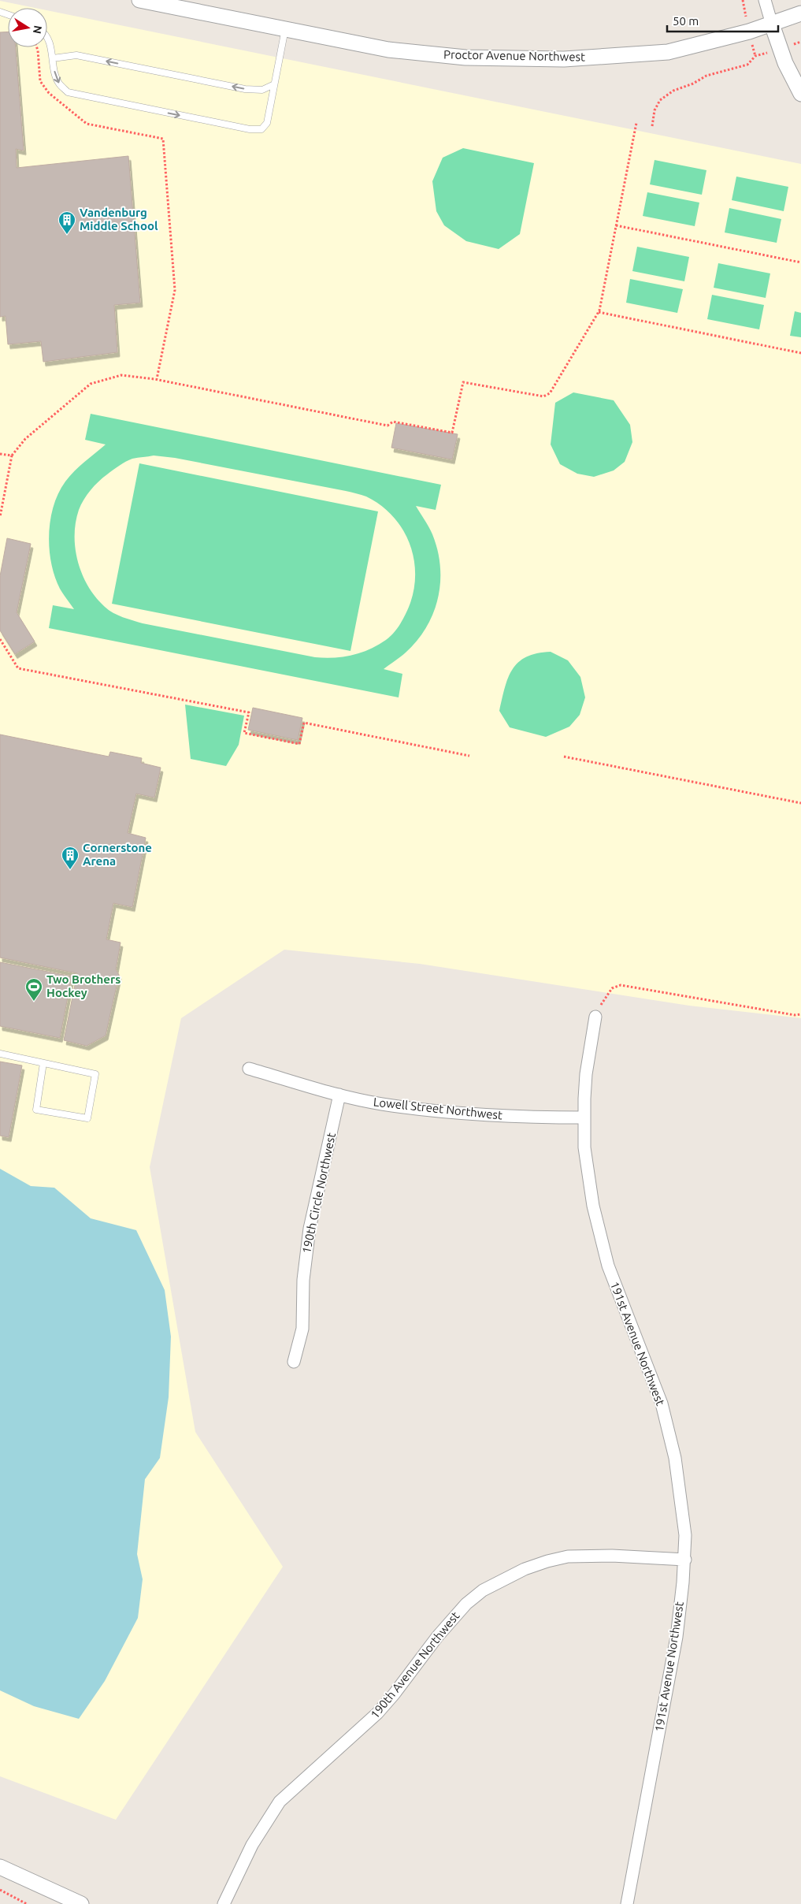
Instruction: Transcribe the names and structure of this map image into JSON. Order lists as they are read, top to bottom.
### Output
{
  "streets": {
    "street": [
      "Proctor Avenue Northwest",
      "Lowell Street Northwest",
      "190th Circle Northwest",
      "191st Avenue Northwest",
      "190th Avenue Northwest"
    ]
  },
  "crossings": [
    ["Lowell Street Northwest", "190th Circle Northwest"],
    ["Lowell Street Northwest", "191st Avenue Northwest"],
    ["191st Avenue Northwest", "190th Avenue Northwest"]
  ],
  "places": {
    "building": ["Vandenburg Middle School", "Cornerstone Arena"],
    "sports": ["Two Brothers Hockey"]
  },
  "scale_bar": "50 m",
  "north": "right"
}
